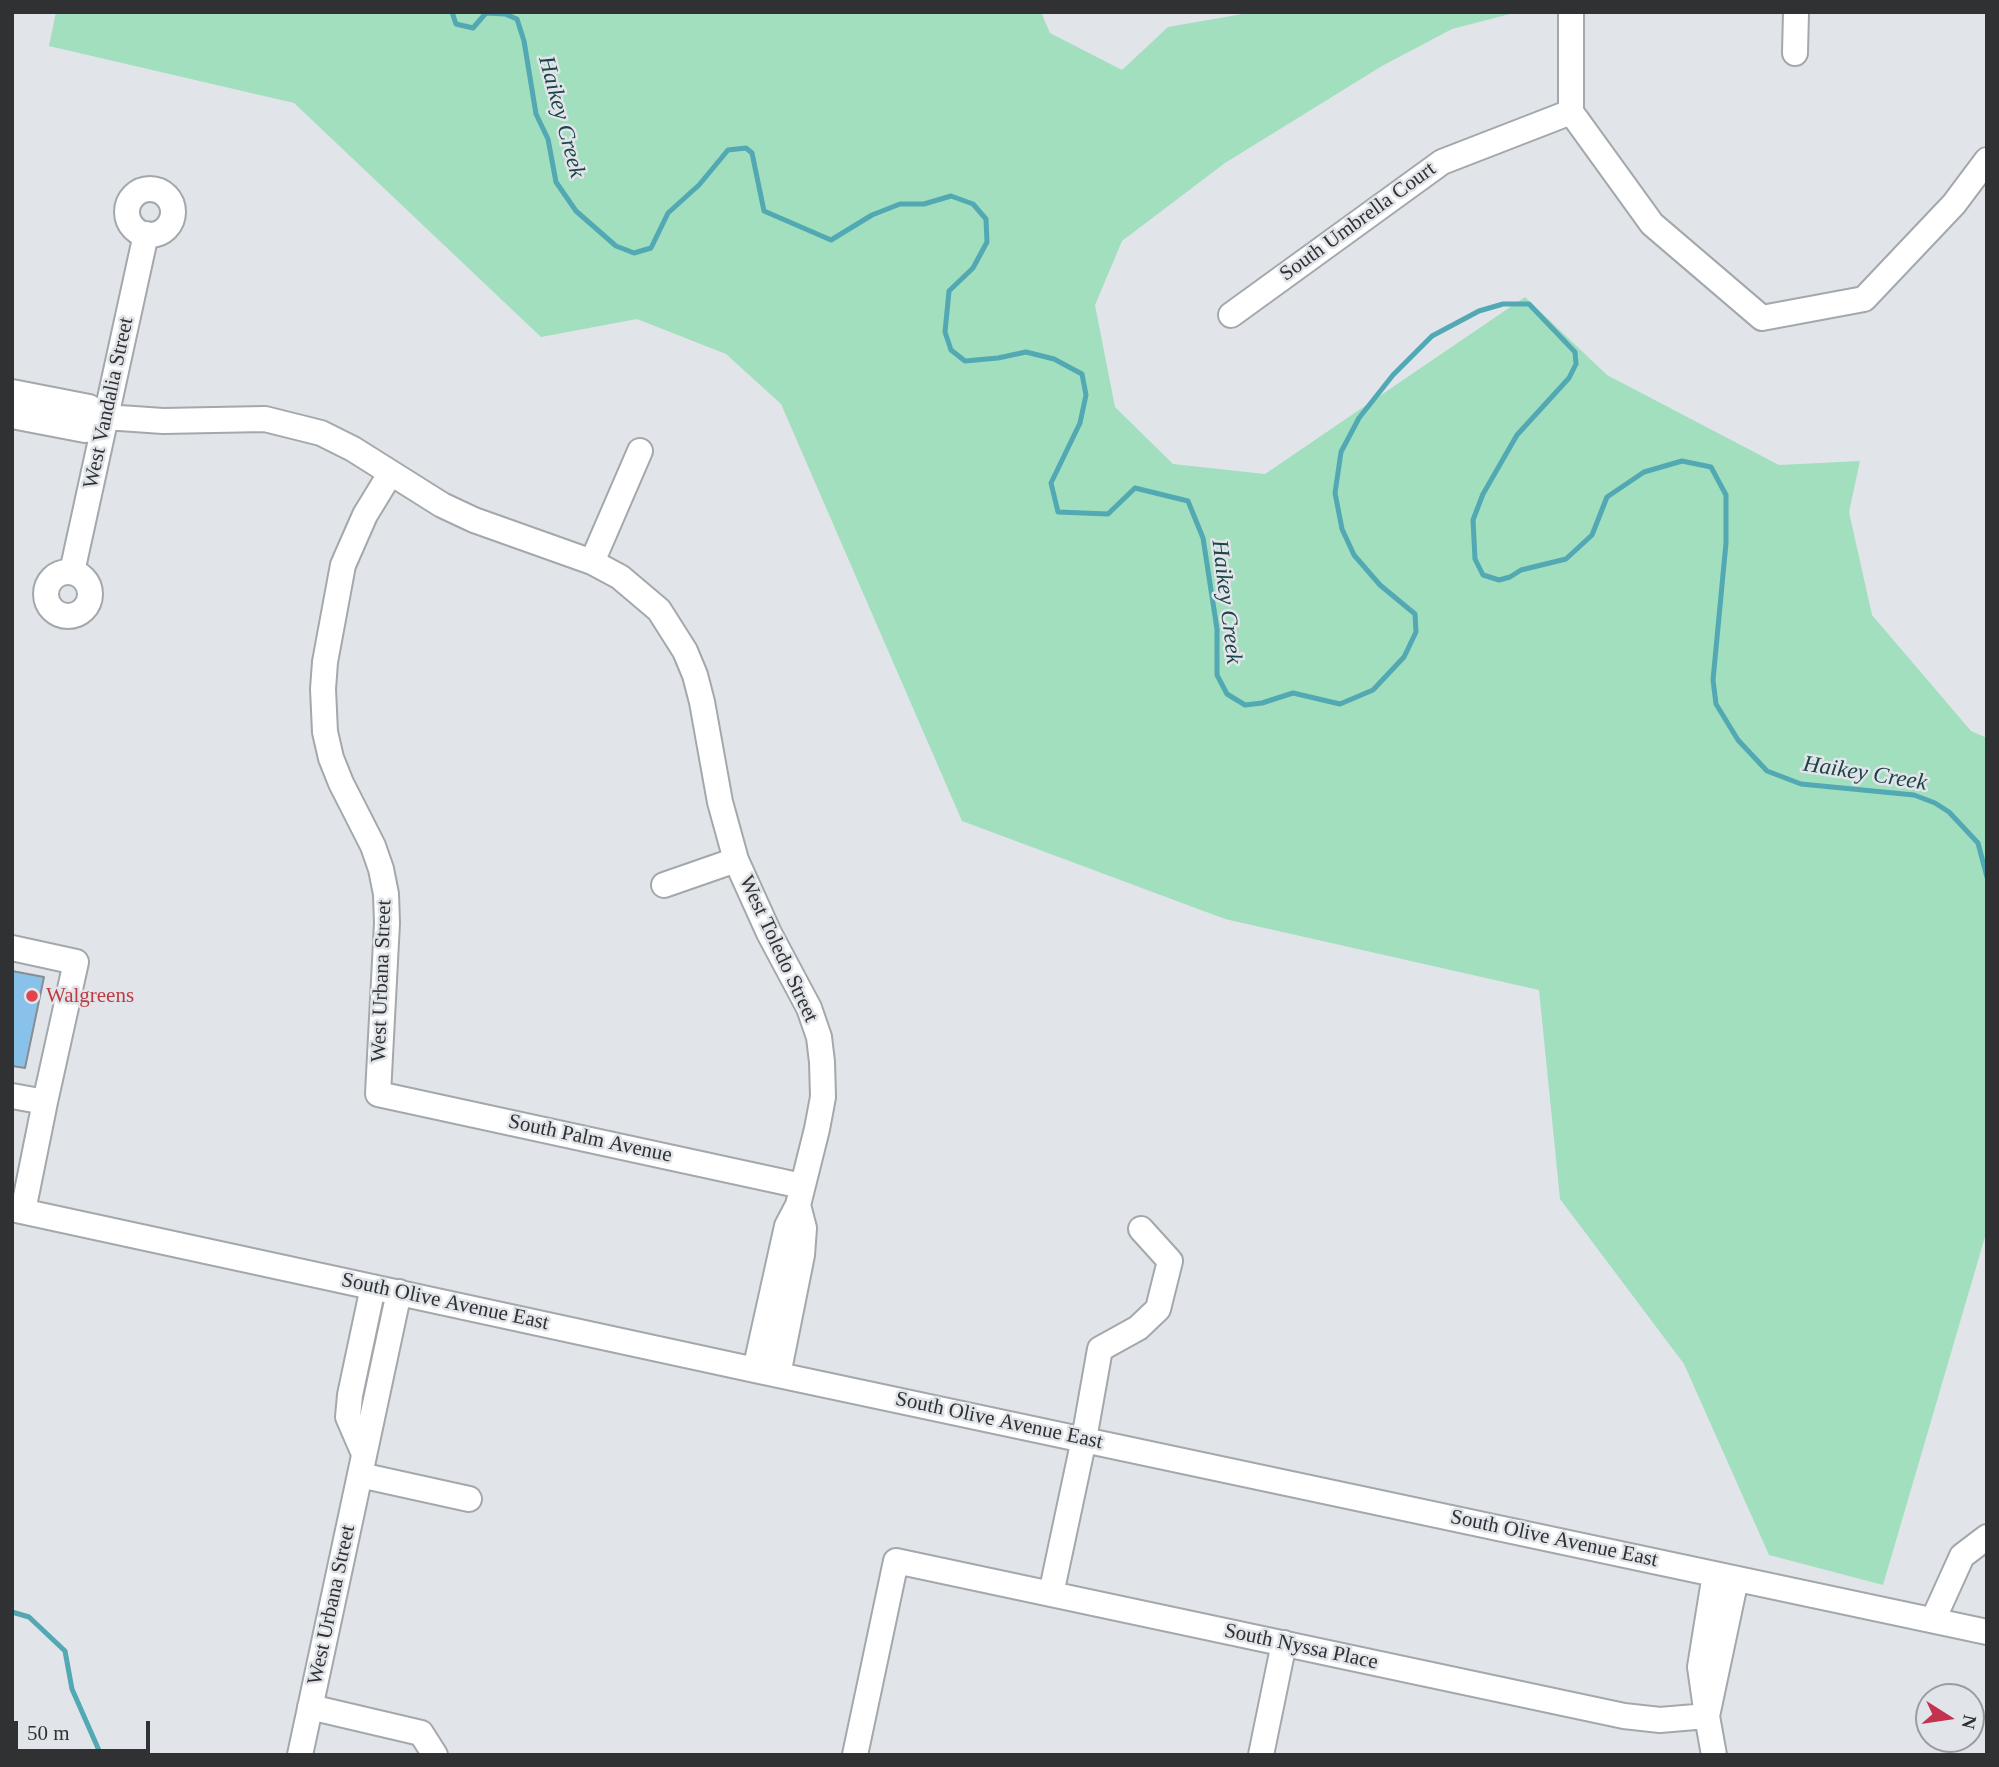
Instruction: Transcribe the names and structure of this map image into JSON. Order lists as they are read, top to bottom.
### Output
{
  "streets": {
    "street": [
      "South Umbrella Court",
      "West Vandalia Street",
      "West Toledo Street",
      "West Urbana Street",
      "South Palm Avenue",
      "South Olive Avenue East",
      "South Nyssa Place"
    ]
  },
  "crossings": [
    ["West Vandalia Street", "West Toledo Street"],
    ["West Toledo Street", "West Urbana Street"],
    ["West Toledo Street", "South Palm Avenue"],
    ["West Toledo Street", "South Olive Avenue East"],
    ["West Urbana Street", "South Palm Avenue"],
    ["West Urbana Street", "South Olive Avenue East"]
  ],
  "water": ["Haikey Creek"],
  "places": ["Walgreens"],
  "scale_bar": "50 m",
  "north": "right"
}
